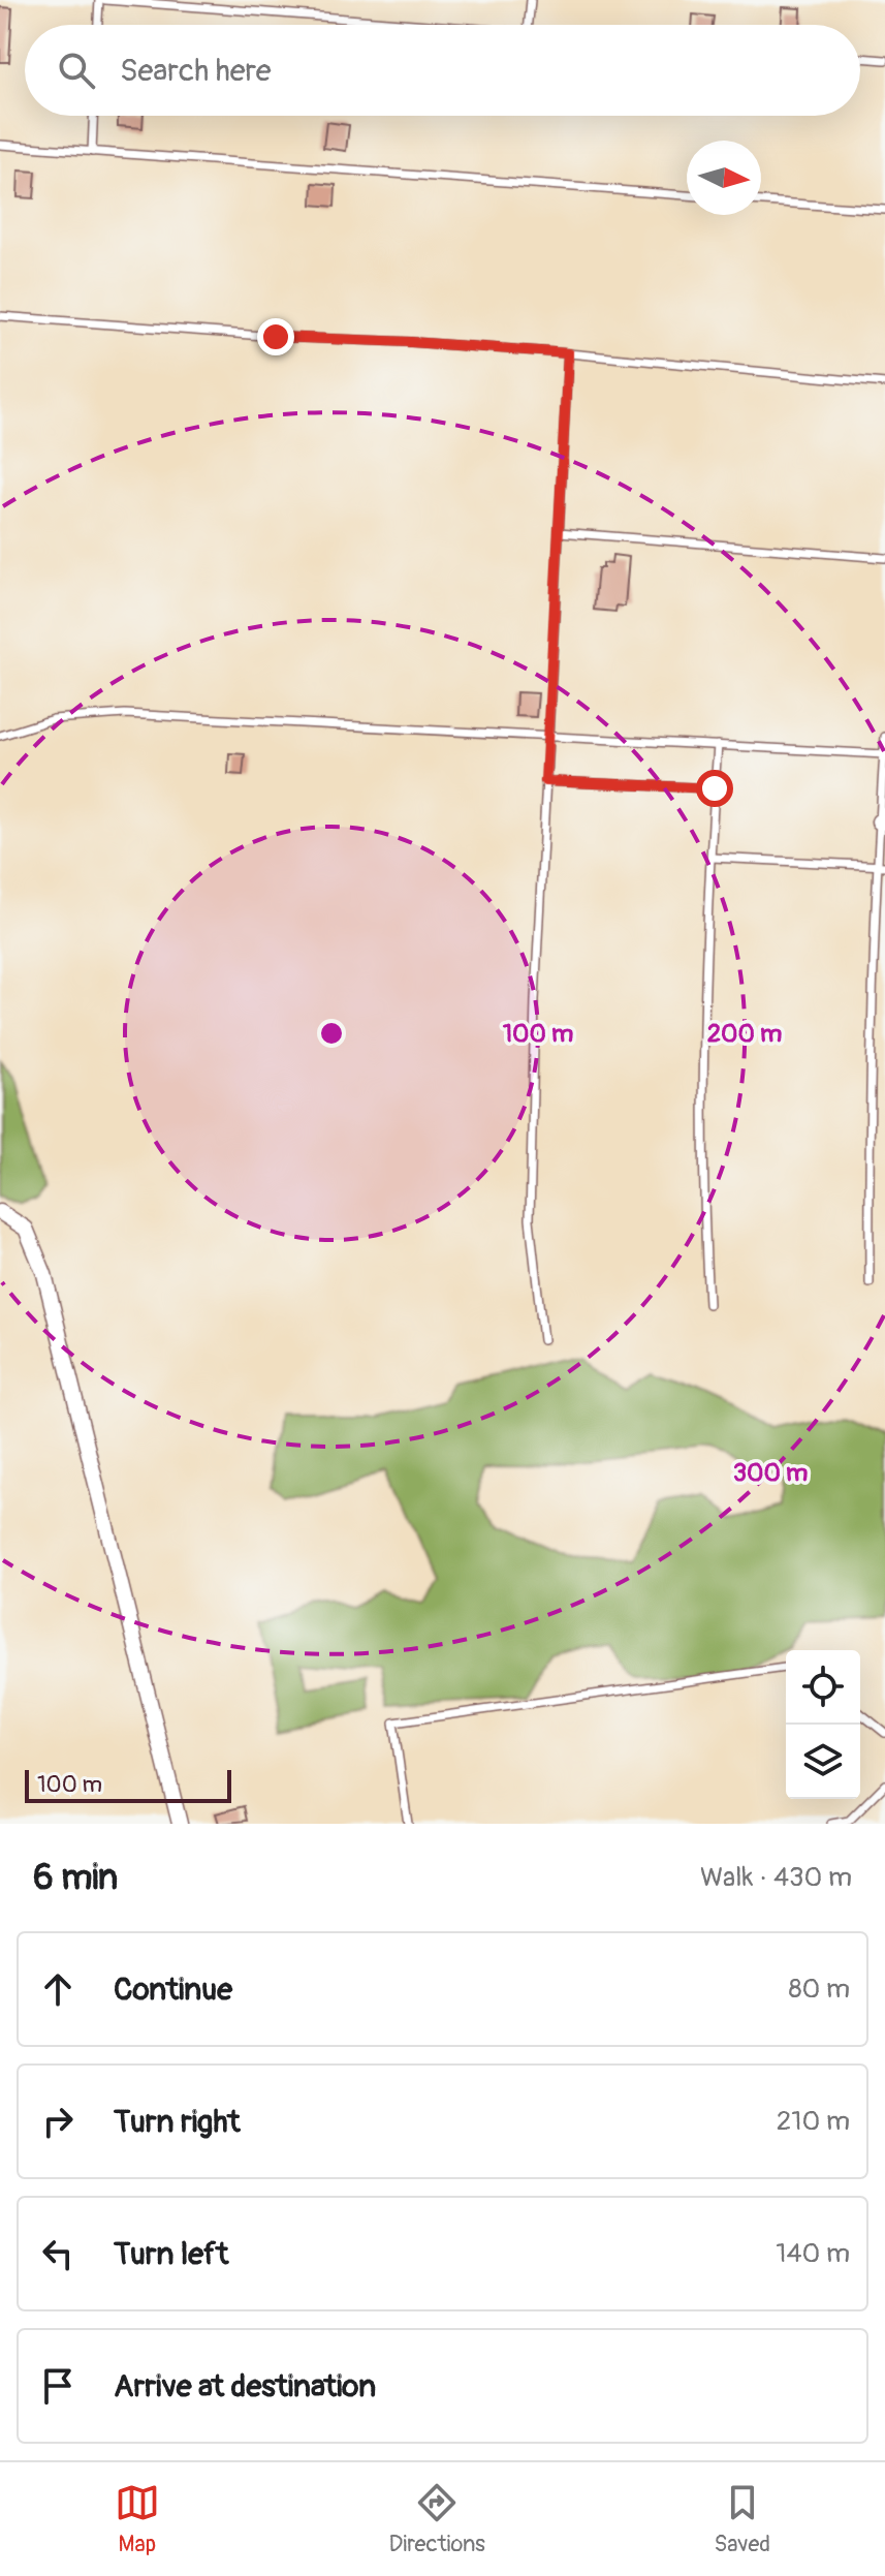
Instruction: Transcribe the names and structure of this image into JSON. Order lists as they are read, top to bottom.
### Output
{
  "scale_bar": "100 m",
  "north": "right",
  "page": {
    "search": "Search here",
    "scale": "100 m",
    "heading": ["6 min", "Walk · 430 m"],
    "list": [
      ["Continue", "80 m"],
      ["Turn right", "210 m"],
      ["Turn left", "140 m"],
      "Arrive at destination"
    ],
    "nav": ["Map", "Directions", "Saved"]
  },
  "rings": ["100 m", "200 m", "300 m"]
}
